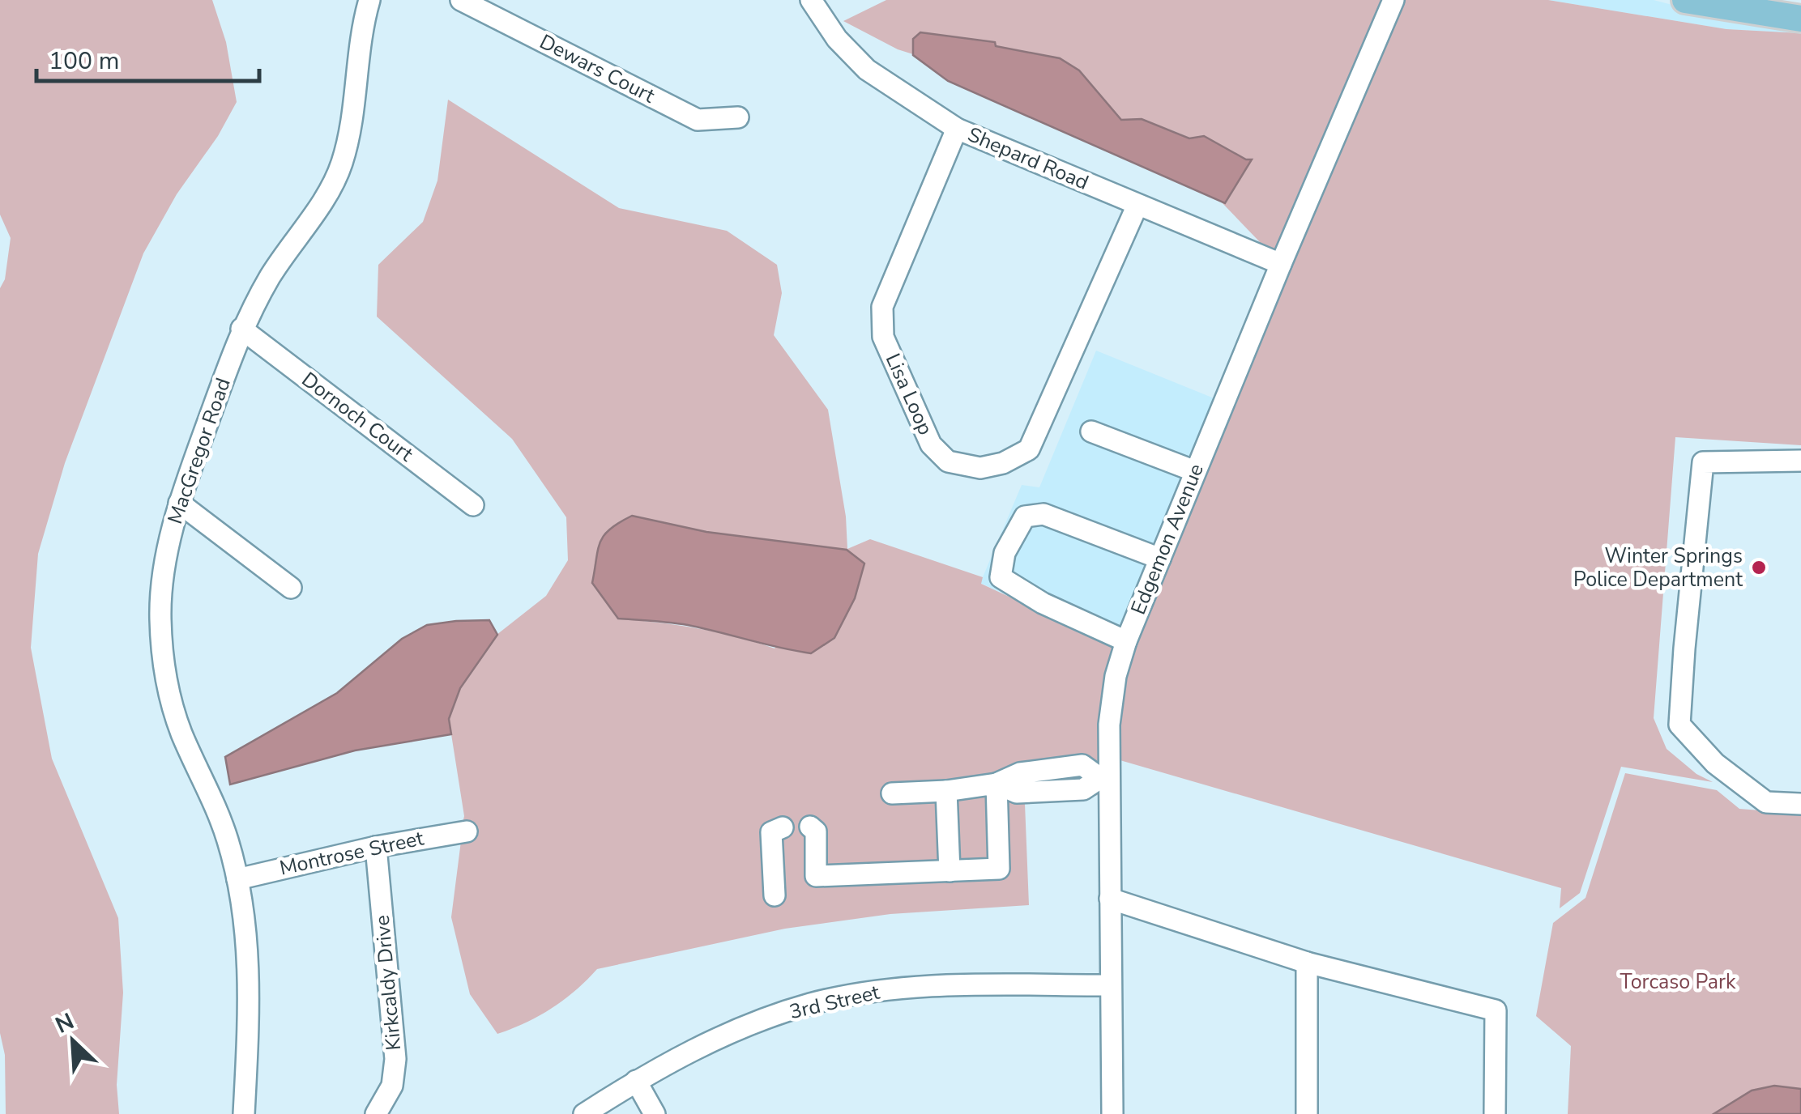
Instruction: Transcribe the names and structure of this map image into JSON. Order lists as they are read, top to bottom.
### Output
{
  "streets": {
    "street": [
      "Dewars Court",
      "Shepard Road",
      "Lisa Loop",
      "Dornoch Court",
      "MacGregor Road",
      "Edgemon Avenue",
      "Montrose Street",
      "Kirkcaldy Drive",
      "3rd Street"
    ]
  },
  "crossings": [
    ["Shepard Road", "Lisa Loop"],
    ["Shepard Road", "Edgemon Avenue"],
    ["Dornoch Court", "MacGregor Road"],
    ["MacGregor Road", "Montrose Street"],
    ["Edgemon Avenue", "3rd Street"],
    ["Montrose Street", "Kirkcaldy Drive"]
  ],
  "parks": ["Torcaso Park"],
  "places": ["Winter Springs Police Department"],
  "scale_bar": "100 m",
  "north": "top left"
}
